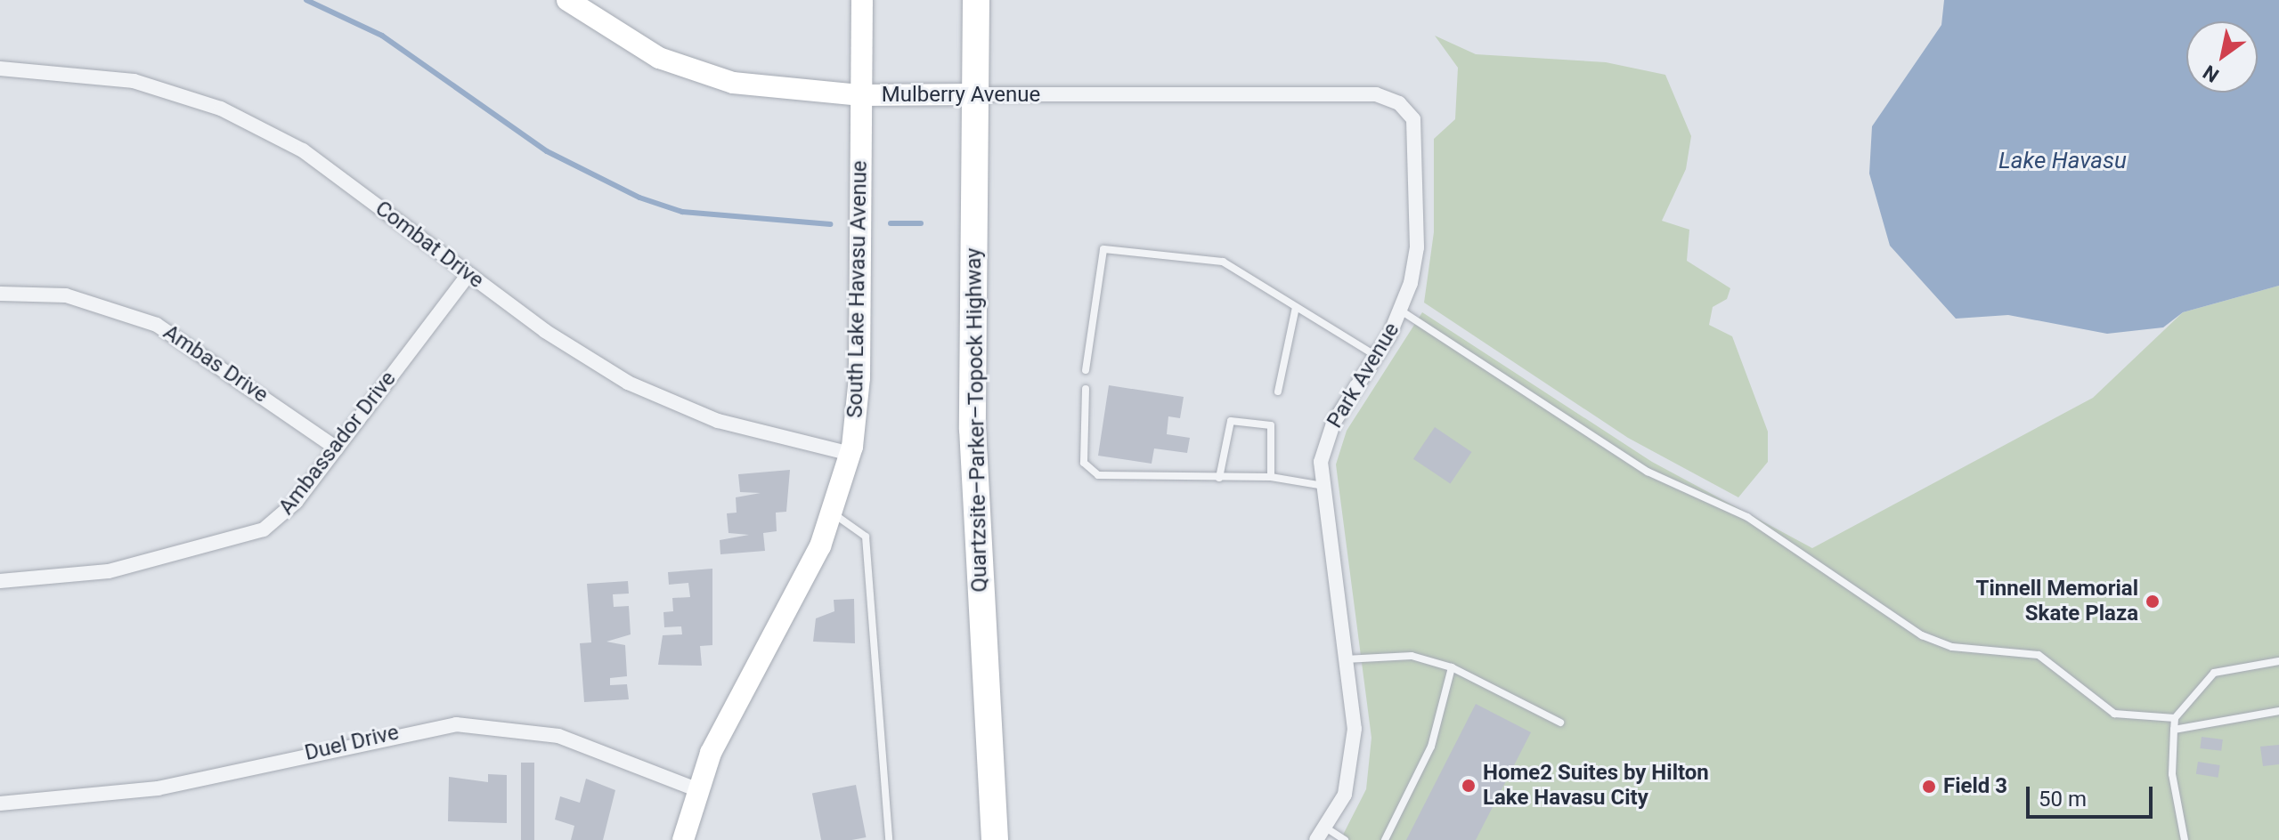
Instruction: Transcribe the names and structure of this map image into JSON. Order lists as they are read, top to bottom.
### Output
{
  "streets": {
    "highway": ["Quartzsite–Parker–Topock Highway"],
    "main road": ["Mulberry Avenue", "South Lake Havasu Avenue"],
    "street": [
      "Combat Drive",
      "Ambas Drive",
      "Park Avenue",
      "Ambassador Drive",
      "Duel Drive"
    ]
  },
  "crossings": [
    ["Mulberry Avenue", "South Lake Havasu Avenue"],
    ["Mulberry Avenue", "Park Avenue"],
    ["Mulberry Avenue", "Quartzsite–Parker–Topock Highway"],
    ["Combat Drive", "South Lake Havasu Avenue"],
    ["Combat Drive", "Ambassador Drive"],
    ["South Lake Havasu Avenue", "Duel Drive"],
    ["Ambas Drive", "Ambassador Drive"]
  ],
  "water": ["Lake Havasu"],
  "places": ["Tinnell Memorial Skate Plaza", "Home2 Suites by Hilton Lake Havasu City", "Field 3"],
  "scale_bar": "50 m",
  "north": "bottom left"
}
